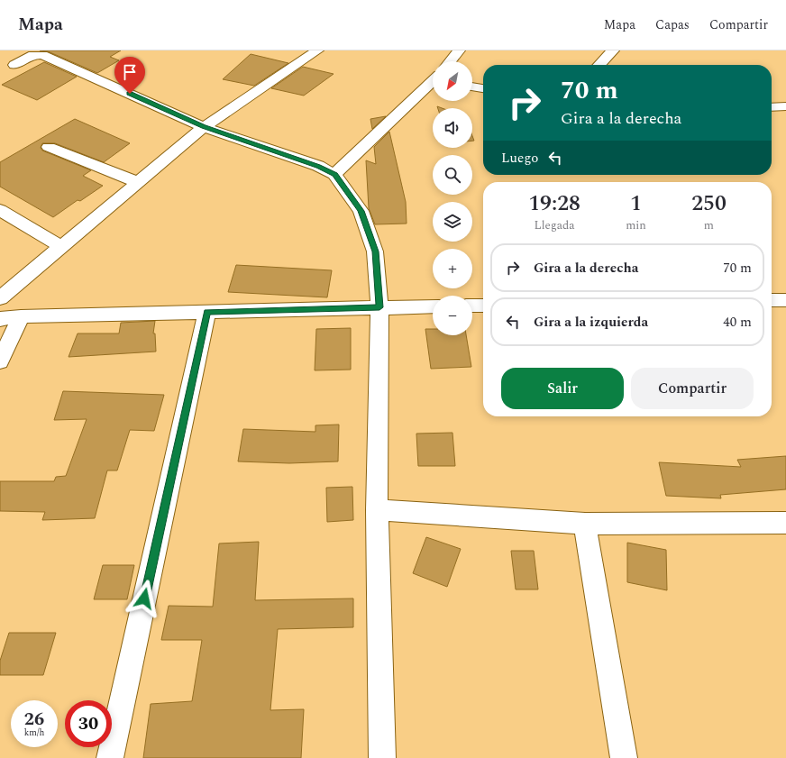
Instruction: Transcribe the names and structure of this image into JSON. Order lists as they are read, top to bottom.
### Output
{
  "north": "bottom left",
  "page": {
    "header": "Mapa",
    "nav": ["Mapa", "Capas", "Compartir"],
    "map_buttons": ["+", "−"],
    "turn": ["70 m", "Gira a la derecha"],
    "then": "Luego",
    "eta": [
      "19:28",
      "Llegada",
      "1",
      "min",
      "250",
      "m"
    ],
    "list": [
      {
        "name": "Gira a la derecha",
        "value": "70 m"
      },
      {
        "name": "Gira a la izquierda",
        "value": "40 m"
      }
    ],
    "buttons": ["Salir", "Compartir"],
    "speed": "26 km/h",
    "limit": "30"
  }
}
